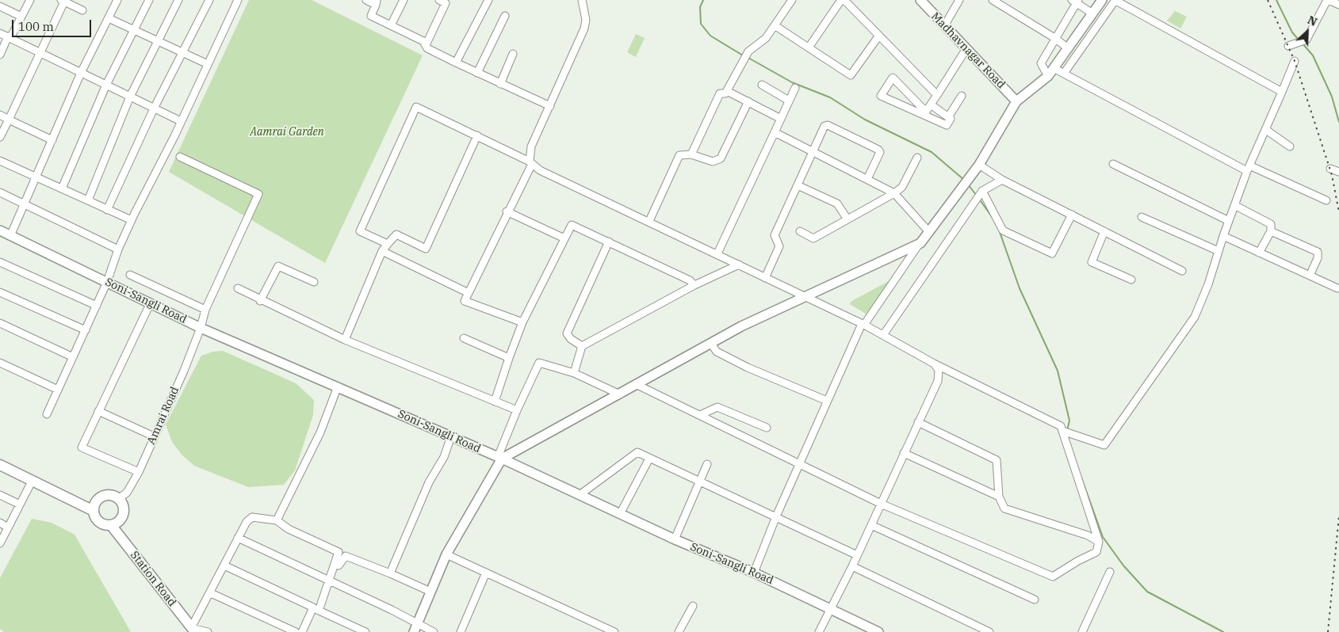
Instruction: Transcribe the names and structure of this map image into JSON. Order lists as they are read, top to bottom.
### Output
{
  "streets": {
    "highway": ["Station Road"],
    "main road": ["Madhavnagar Road", "Soni-Sangli Road"],
    "street": ["Amrai Road"]
  },
  "crossings": [
    ["Soni-Sangli Road", "Amrai Road"],
    ["Amrai Road", "Station Road"]
  ],
  "parks": ["Aamrai Garden"],
  "scale_bar": "100 m",
  "north": "top right"
}
